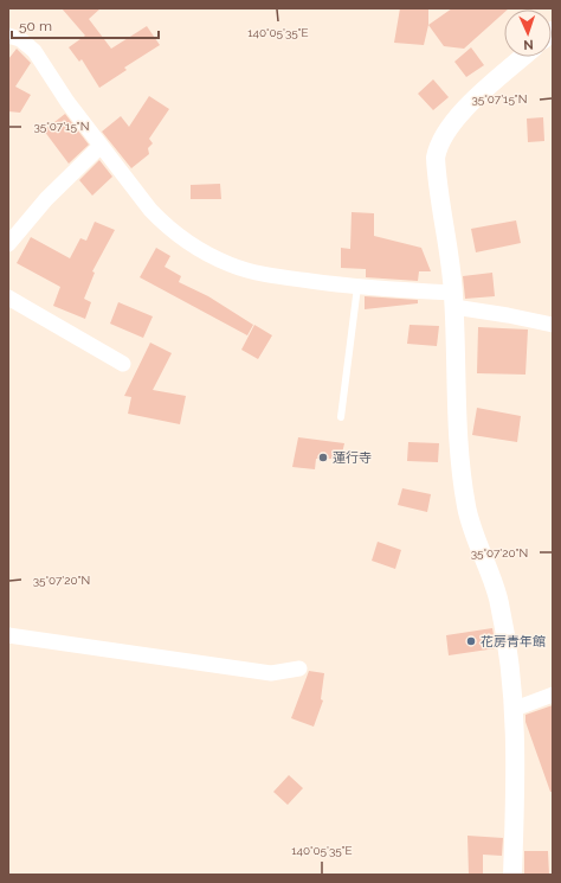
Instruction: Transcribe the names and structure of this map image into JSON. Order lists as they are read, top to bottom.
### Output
{
  "places": ["蓮行寺", "花房青年館"],
  "scale_bar": "50 m",
  "north": "bottom",
  "coordinates": ["140°05'35\"E", "35°07'15\"N", "35°07'20\"N"]
}
